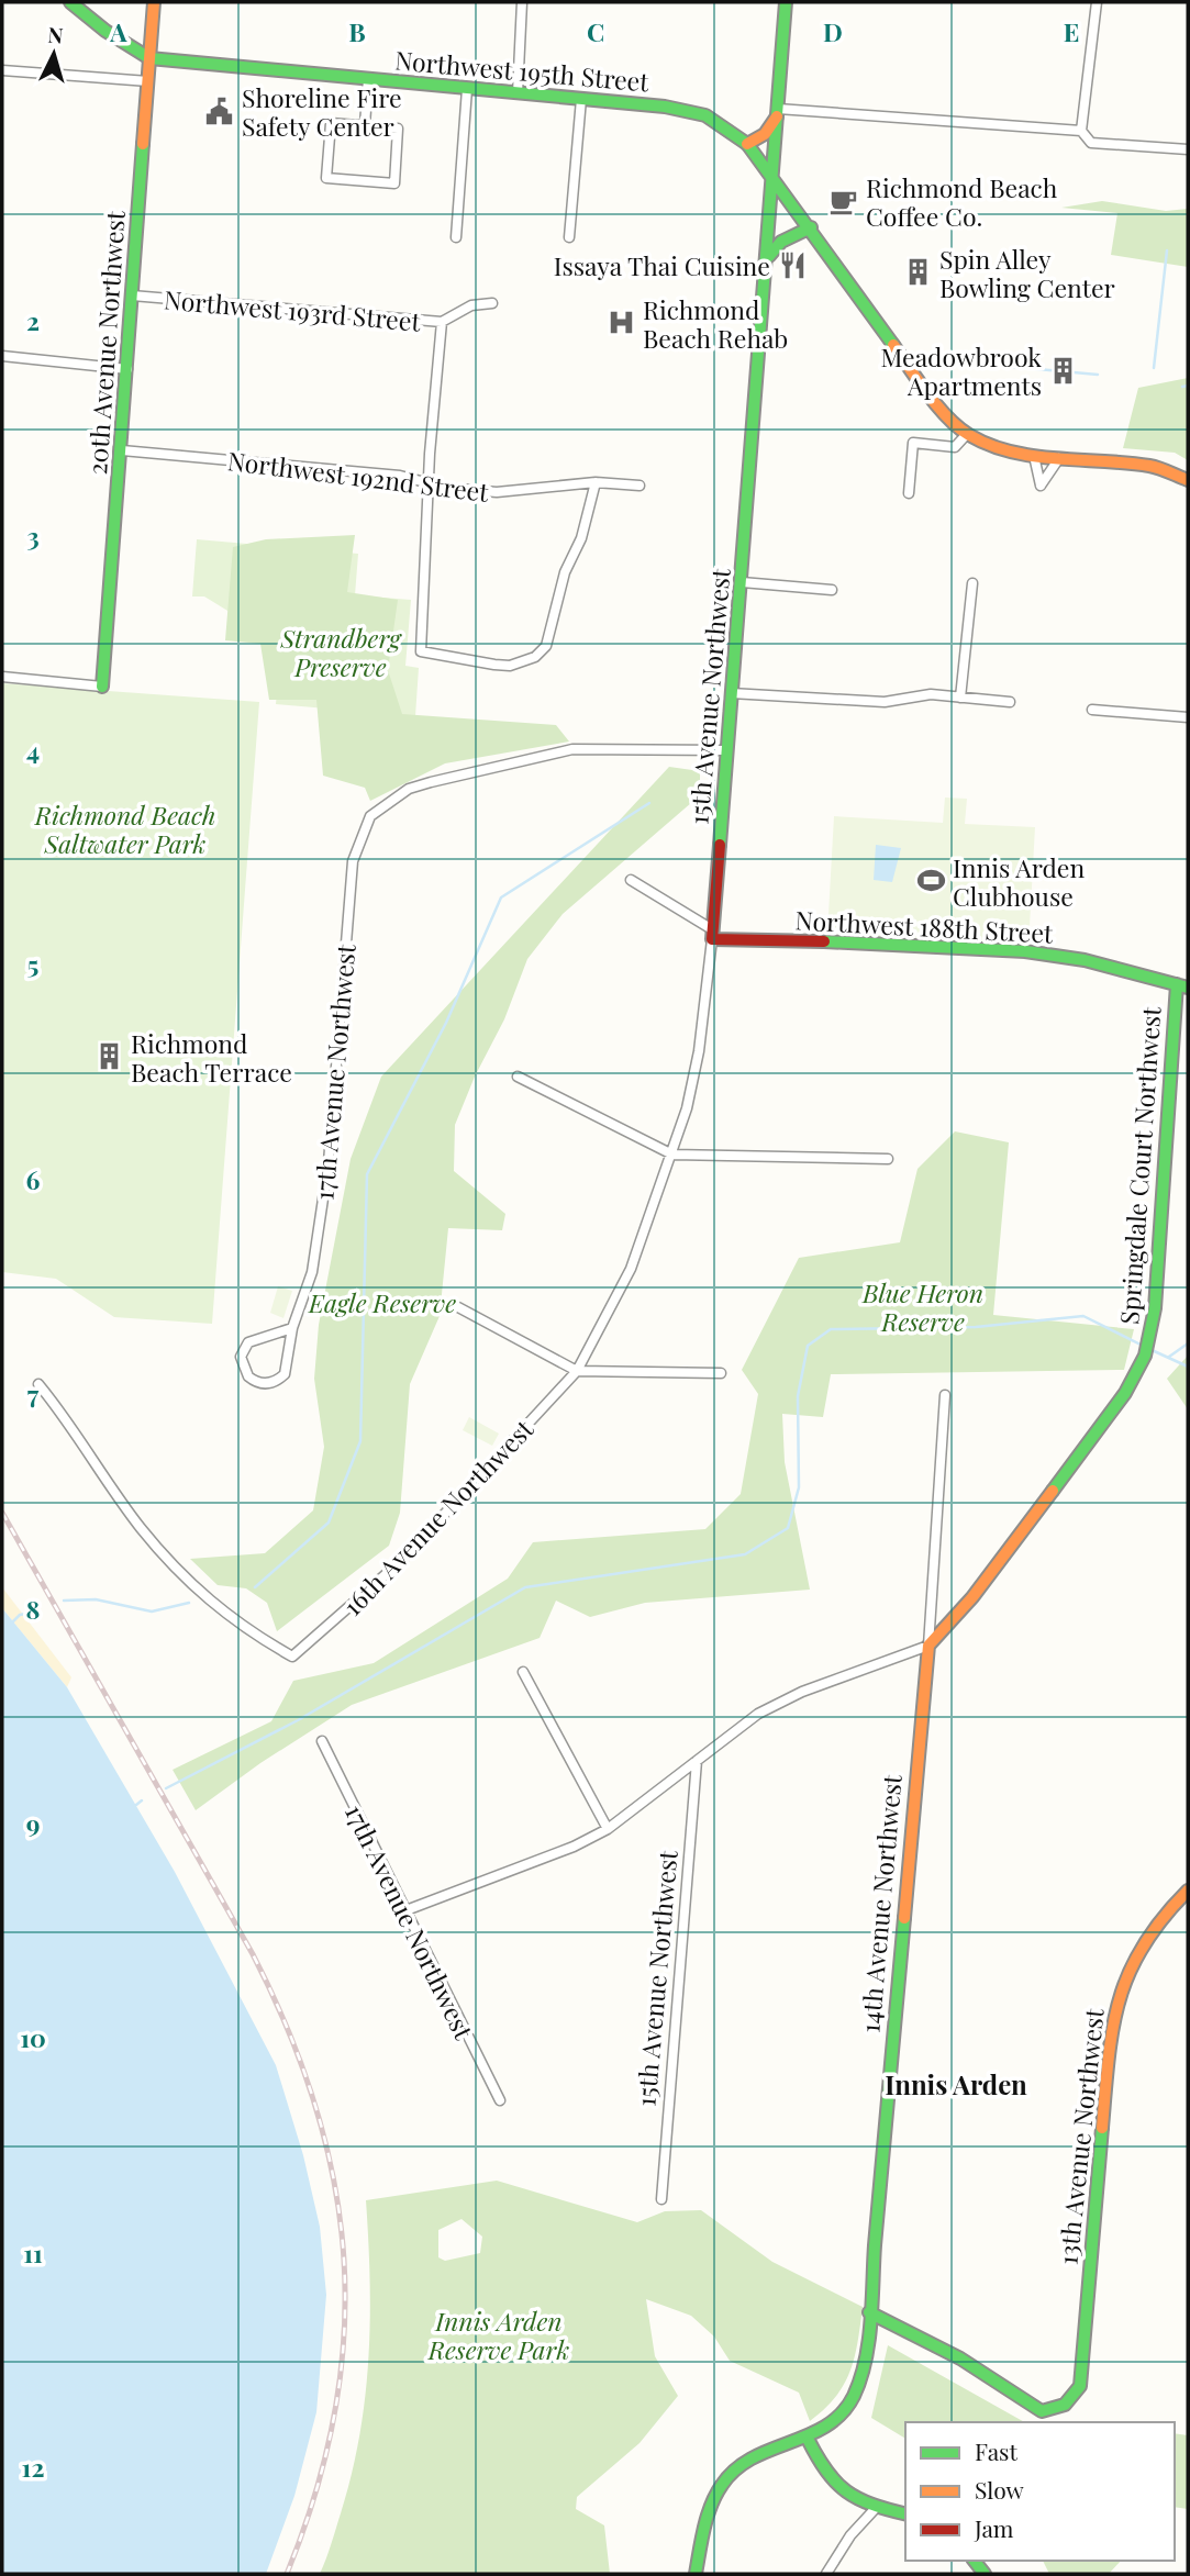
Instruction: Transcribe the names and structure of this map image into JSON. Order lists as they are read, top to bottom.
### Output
{
  "streets": {
    "street": [
      "Northwest 195th Street",
      "Northwest 193rd Street",
      "20th Avenue Northwest",
      "Northwest 192nd Street",
      "15th Avenue Northwest",
      "Northwest 188th Street",
      "17th Avenue Northwest",
      "Springdale Court Northwest",
      "16th Avenue Northwest",
      "14th Avenue Northwest",
      "13th Avenue Northwest"
    ]
  },
  "crossings": [
    ["Northwest 195th Street", "20th Avenue Northwest"],
    ["Northwest 193rd Street", "20th Avenue Northwest"],
    ["20th Avenue Northwest", "Northwest 192nd Street"],
    ["15th Avenue Northwest", "Northwest 188th Street"],
    ["15th Avenue Northwest", "17th Avenue Northwest"],
    ["15th Avenue Northwest", "16th Avenue Northwest"],
    ["Northwest 188th Street", "Springdale Court Northwest"],
    ["Springdale Court Northwest", "14th Avenue Northwest"],
    ["14th Avenue Northwest", "13th Avenue Northwest"]
  ],
  "districts": ["Innis Arden"],
  "parks": [
    "Strandberg Preserve",
    "Richmond Beach Saltwater Park",
    "Blue Heron Reserve",
    "Eagle Reserve",
    "Innis Arden Reserve Park"
  ],
  "places": {
    "public building": ["Shoreline Fire Safety Center"],
    "cafe": ["Richmond Beach Coffee Co."],
    "restaurant": ["Issaya Thai Cuisine"],
    "building": ["Spin Alley Bowling Center", "Meadowbrook Apartments", "Richmond Beach Terrace"],
    "hospital": ["Richmond Beach Rehab"],
    "sports": ["Innis Arden Clubhouse"]
  },
  "legend": ["Fast", "Slow", "Jam"],
  "north": "top",
  "grid": {
    "columns": [
      "A",
      "B",
      "C",
      "D",
      "E"
    ],
    "rows": [
      "2",
      "3",
      "4",
      "5",
      "6",
      "7",
      "8",
      "9",
      "10",
      "11",
      "12"
    ]
  }
}
